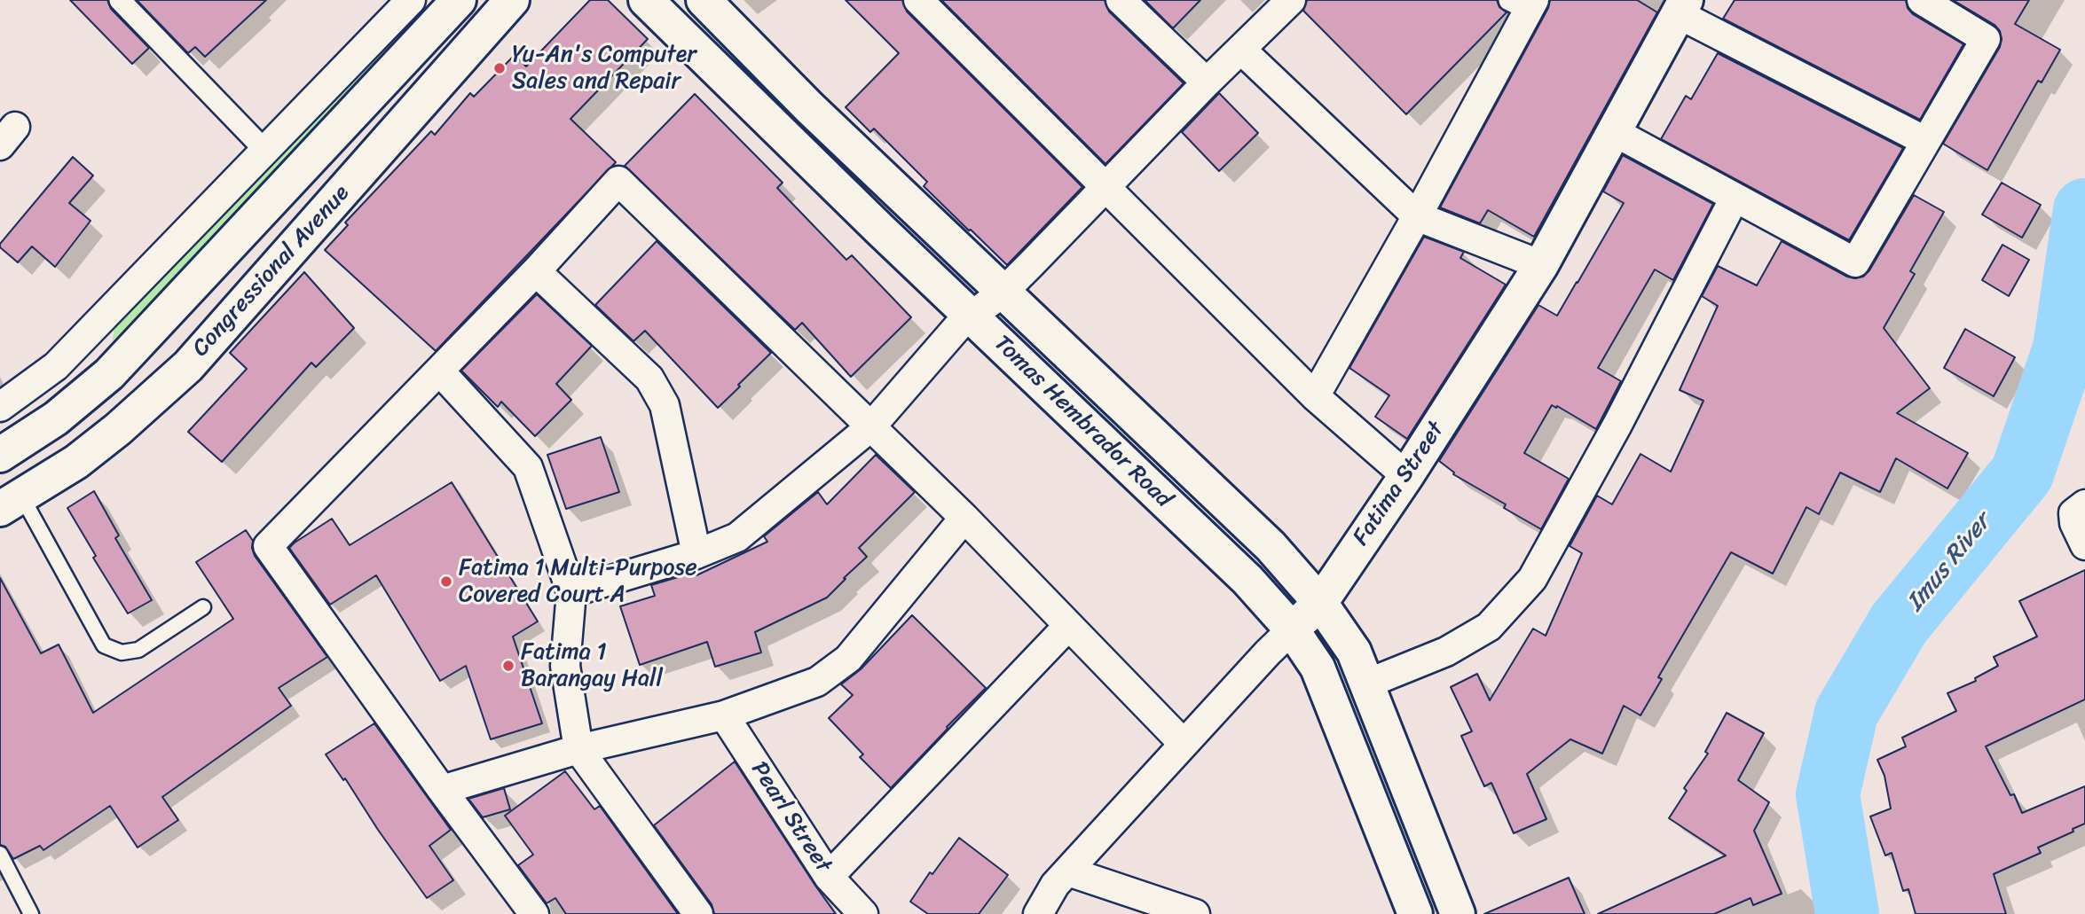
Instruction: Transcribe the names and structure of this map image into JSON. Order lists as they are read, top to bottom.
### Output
{
  "streets": {
    "street": [
      "Congressional Avenue",
      "Tomas Hembrador Road",
      "Fatima Street",
      "Pearl Street"
    ]
  },
  "crossings": [
    ["Tomas Hembrador Road", "Fatima Street"]
  ],
  "water": ["Imus River"],
  "places": ["Yu-An's Computer Sales and Repair", "Fatima 1 Multi-Purpose Covered Court A", "Fatima 1 Barangay Hall"]
}
